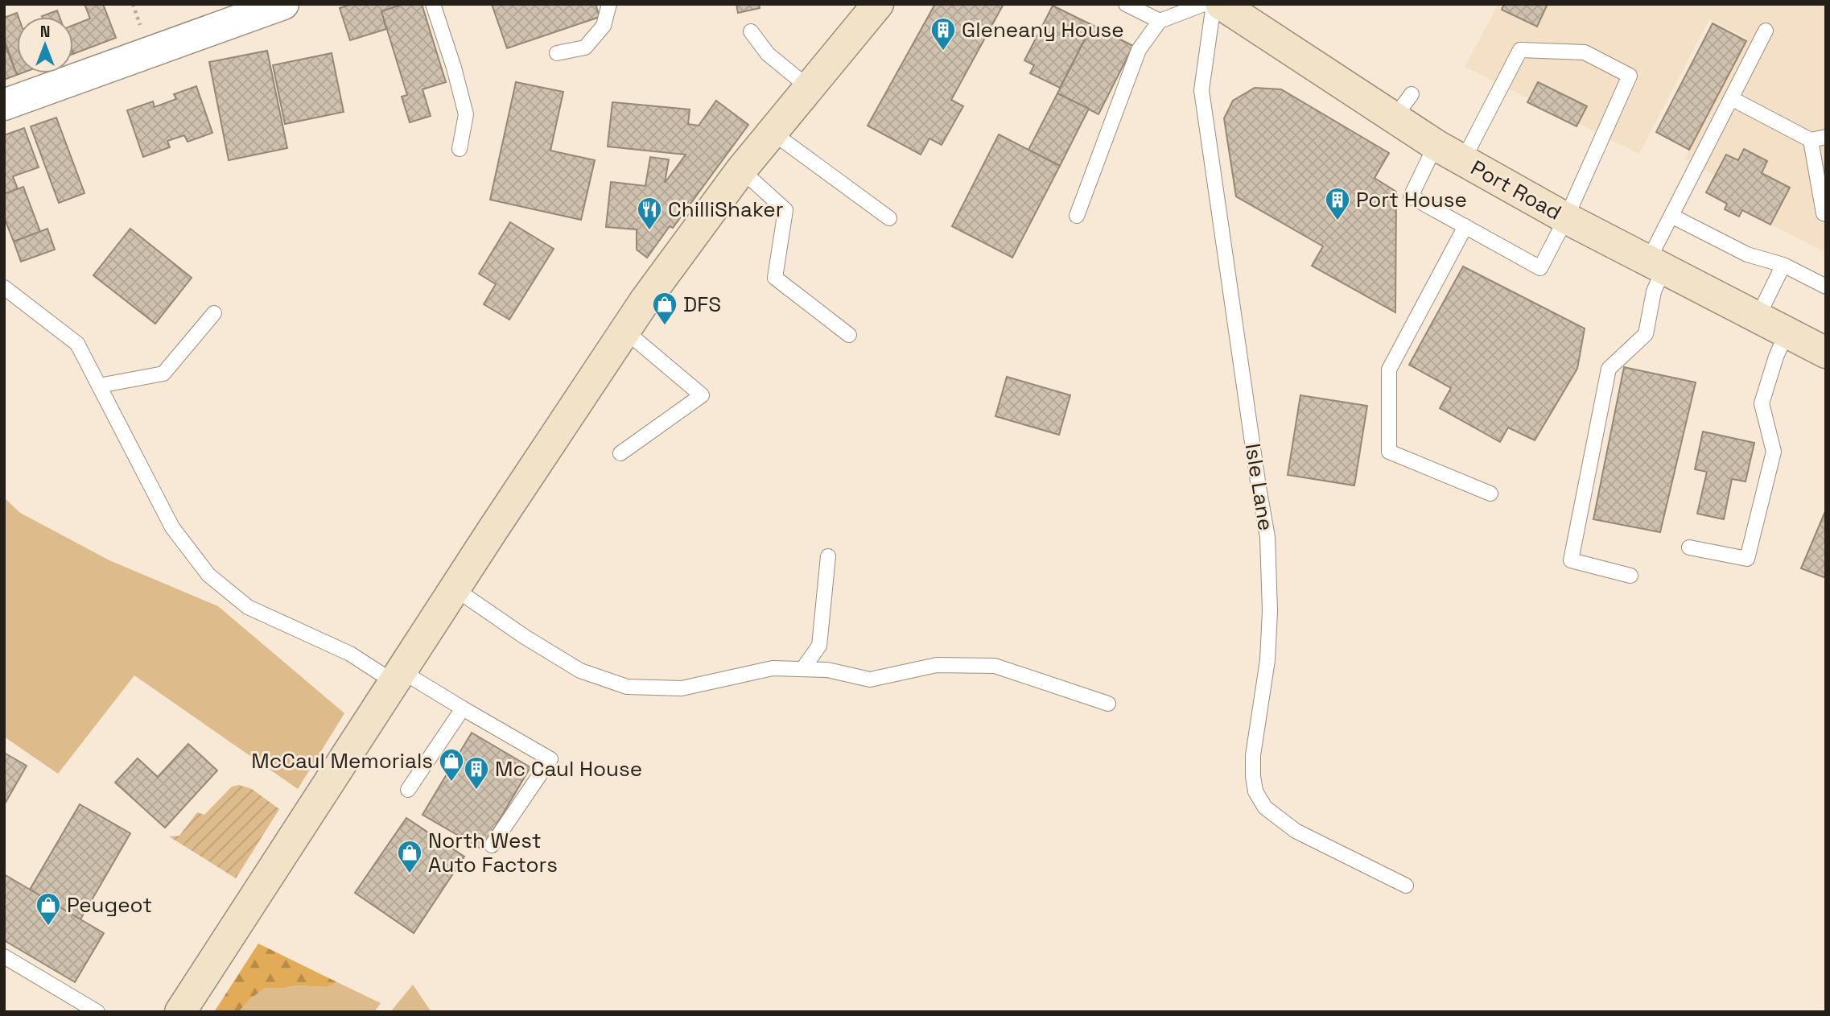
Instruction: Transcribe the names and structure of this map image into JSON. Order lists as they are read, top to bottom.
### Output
{
  "streets": {
    "main road": ["Port Road"],
    "lane": ["Isle Lane"]
  },
  "places": {
    "building": ["Gleneany House", "Port House", "Mc Caul House"],
    "restaurant": ["ChilliShaker"],
    "shop": [
      "DFS",
      "McCaul Memorials",
      "North West Auto Factors",
      "Peugeot"
    ]
  },
  "north": "top"
}
